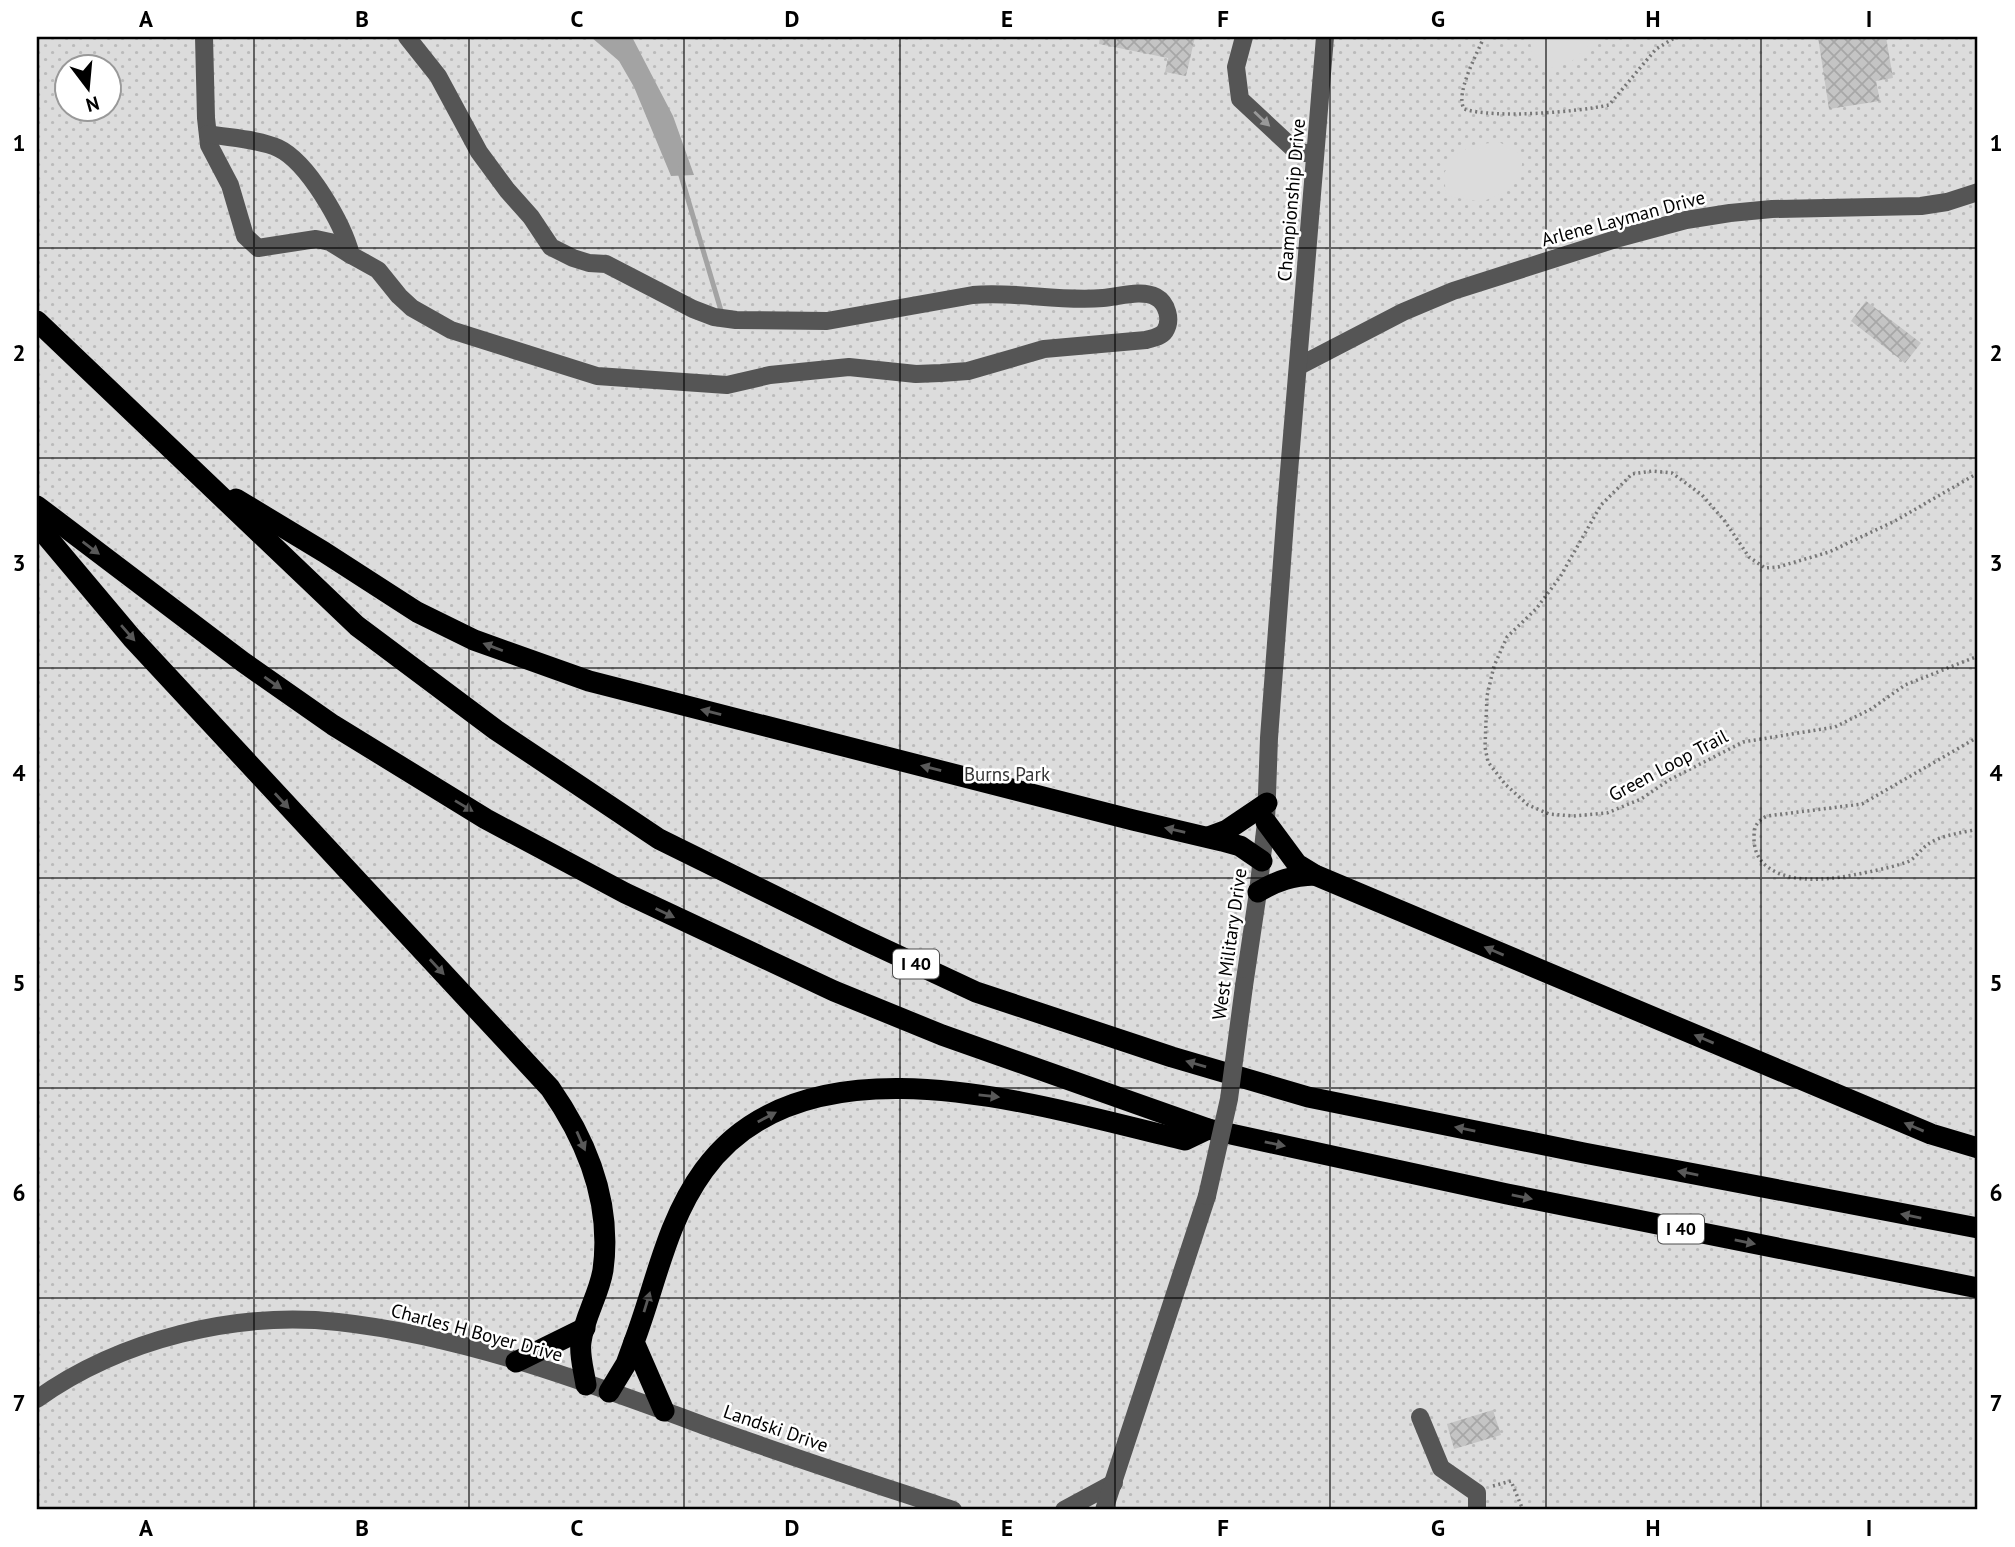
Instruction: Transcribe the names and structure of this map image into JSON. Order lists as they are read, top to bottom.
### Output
{
  "streets": {
    "highway": ["I 40"],
    "street": [
      "Championship Drive",
      "Arlene Layman Drive",
      "West Military Drive",
      "Charles H Boyer Drive",
      "Landski Drive"
    ],
    "path": ["Green Loop Trail"]
  },
  "crossings": [
    ["Championship Drive", "Arlene Layman Drive"],
    ["Championship Drive", "West Military Drive"],
    ["Arlene Layman Drive", "West Military Drive"],
    ["Charles H Boyer Drive", "Landski Drive"]
  ],
  "parks": ["Burns Park"],
  "north": "bottom",
  "grid": {
    "columns": [
      "A",
      "B",
      "C",
      "D",
      "E",
      "F",
      "G",
      "H",
      "I"
    ],
    "rows": [
      "1",
      "2",
      "3",
      "4",
      "5",
      "6",
      "7"
    ]
  }
}
